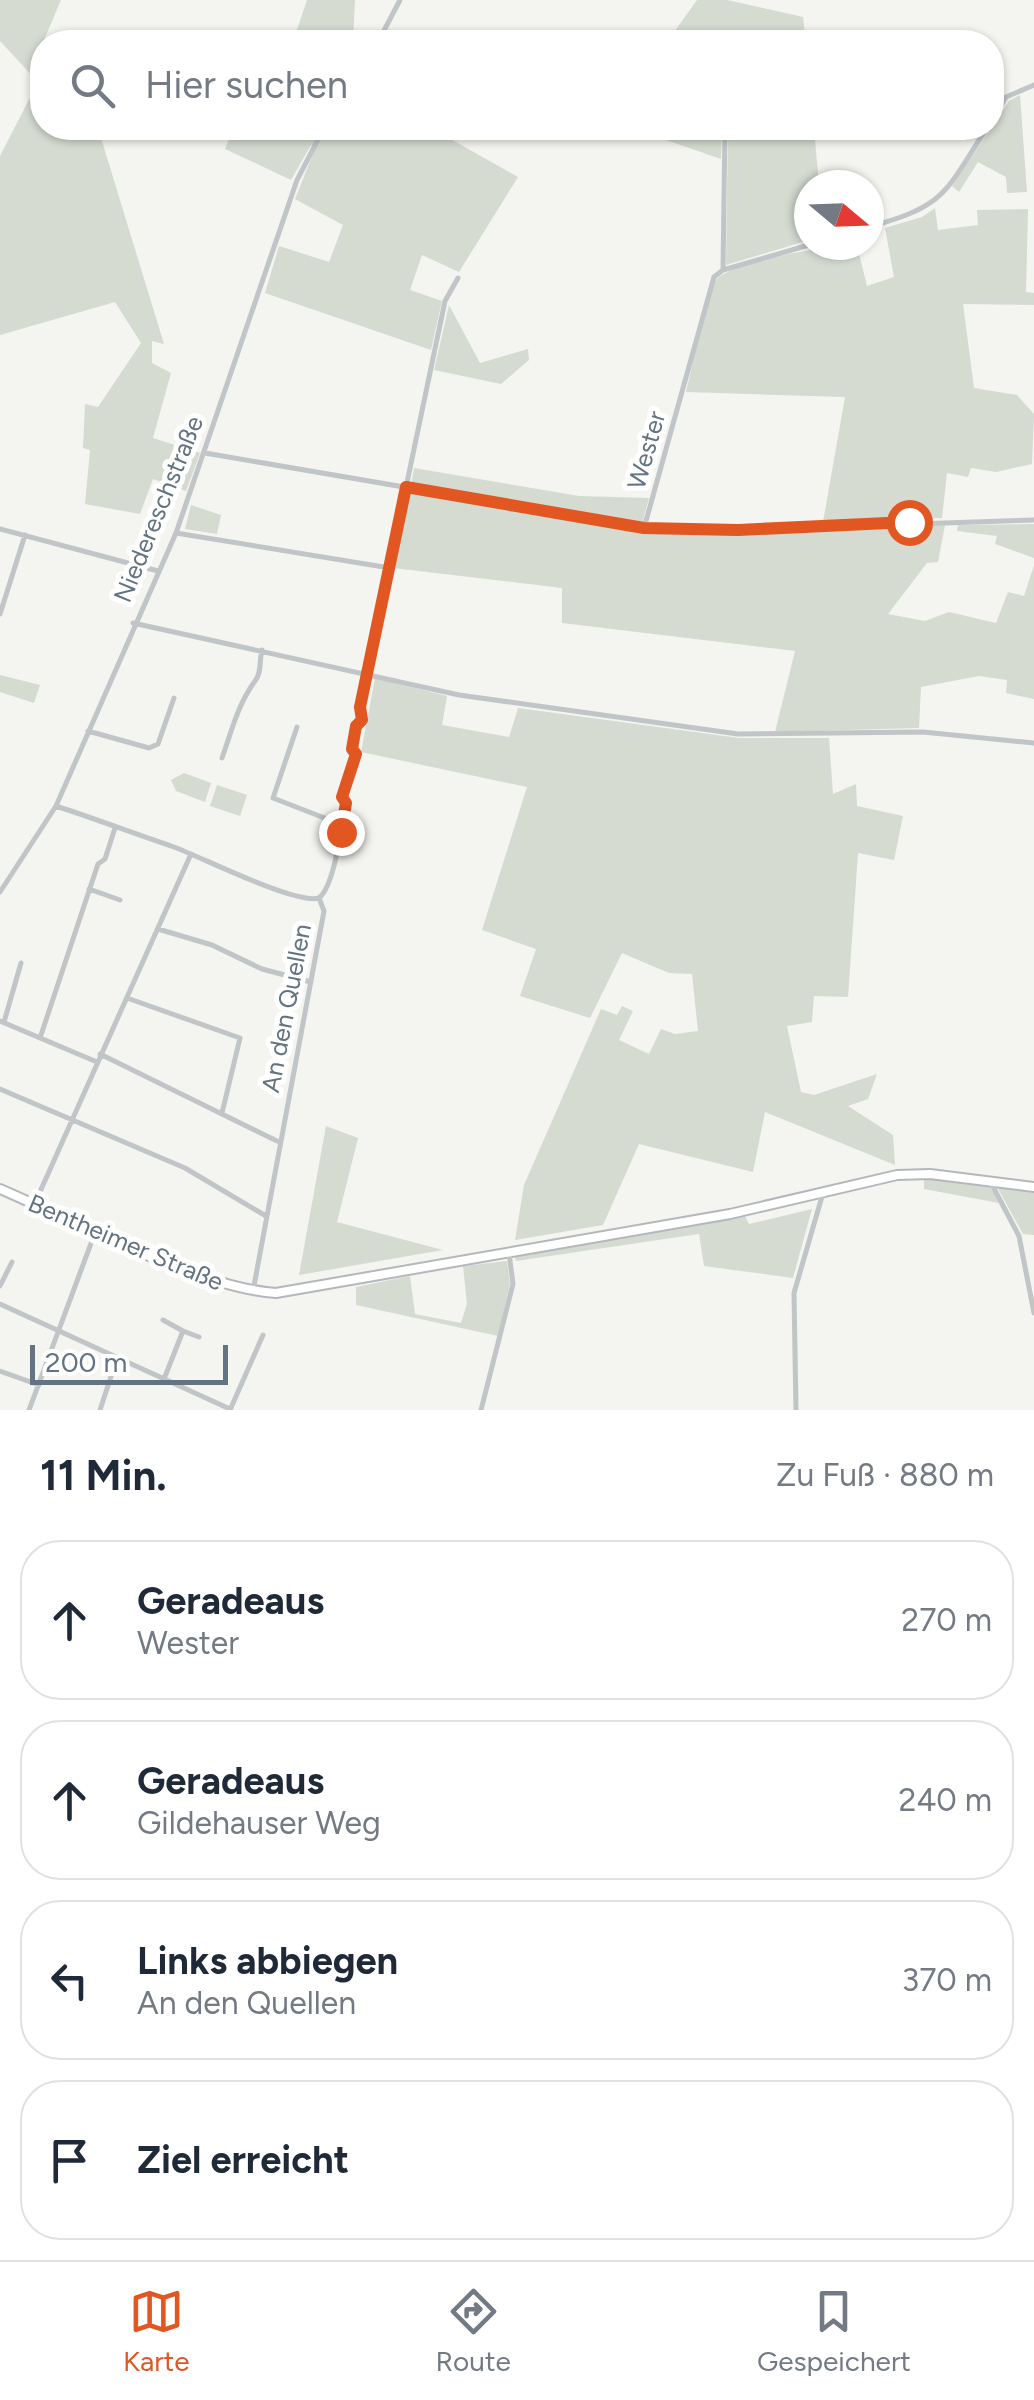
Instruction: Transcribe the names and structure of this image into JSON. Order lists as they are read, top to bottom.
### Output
{
  "streets": {
    "main road": ["Bentheimer Straße"],
    "street": ["Wester", "Niedereschstraße", "An den Quellen"]
  },
  "crossings": [
    ["An den Quellen", "Bentheimer Straße"]
  ],
  "scale_bar": "200 m",
  "north": "right",
  "page": {
    "search": "Hier suchen",
    "scale": "200 m",
    "heading": ["11 Min.", "Zu Fuß · 880 m"],
    "list": [
      ["Geradeaus", "Wester", "270 m"],
      ["Geradeaus", "Gildehauser Weg", "240 m"],
      ["Links abbiegen", "An den Quellen", "370 m"],
      "Ziel erreicht"
    ],
    "nav": ["Karte", "Route", "Gespeichert"]
  }
}
